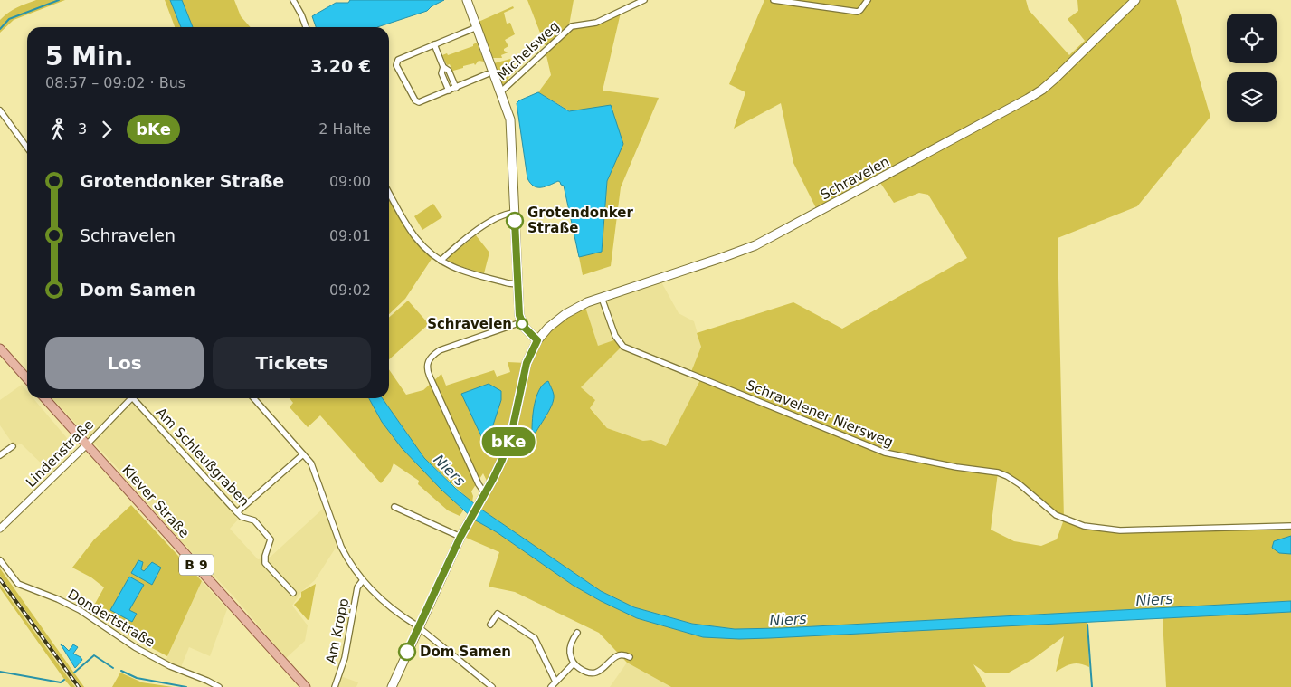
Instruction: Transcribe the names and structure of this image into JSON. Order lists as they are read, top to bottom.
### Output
{
  "streets": {
    "main road": ["Schravelen", "Klever Straße", "B 9"],
    "street": [
      "Michelsweg",
      "Schravelener Niersweg",
      "Lindenstraße",
      "Am Schleußgraben",
      "Dondertstraße",
      "Am Kropp"
    ]
  },
  "crossings": [
    ["Schravelen", "Schravelener Niersweg"],
    ["Lindenstraße", "Klever Straße"]
  ],
  "water": ["Niers"],
  "places": ["Grotendonker Straße", "Schravelen", "Dom Samen"],
  "lines": ["bus line bKe"],
  "page": {
    "on_map": "bKe",
    "heading": ["5 Min.", "08:57 – 09:02 · Bus", "3.20 €"],
    "legs": ["3", "bKe", "2 Halte"],
    "list": [
      {
        "name": "Grotendonker Straße",
        "value": "09:00"
      },
      {
        "name": "Schravelen",
        "value": "09:01"
      },
      {
        "name": "Dom Samen",
        "value": "09:02"
      }
    ],
    "buttons": ["Los", "Tickets"]
  }
}
